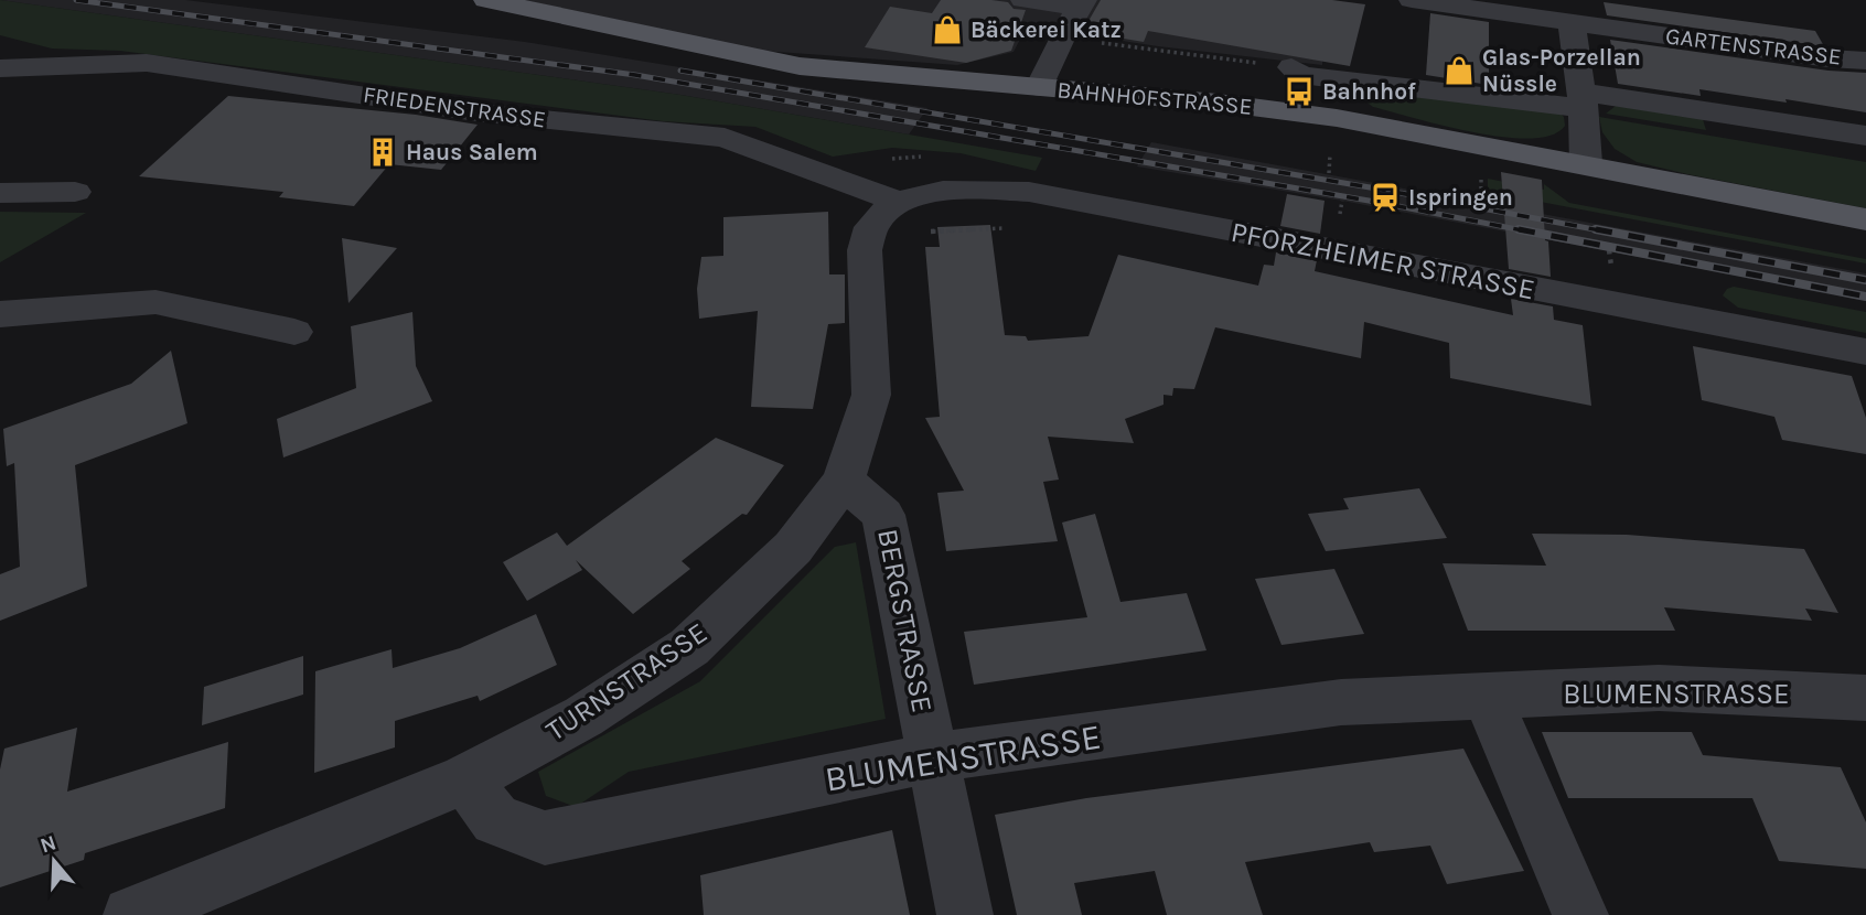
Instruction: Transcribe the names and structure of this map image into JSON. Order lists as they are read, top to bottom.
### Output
{
  "streets": {
    "main road": ["BAHNHOFSTRASSE"],
    "street": [
      "GARTENSTRASSE",
      "FRIEDENSTRASSE",
      "PFORZHEIMER STRASSE",
      "BERGSTRASSE",
      "TURNSTRASSE",
      "BLUMENSTRASSE"
    ]
  },
  "crossings": [
    ["FRIEDENSTRASSE", "PFORZHEIMER STRASSE"],
    ["FRIEDENSTRASSE", "TURNSTRASSE"],
    ["PFORZHEIMER STRASSE", "TURNSTRASSE"],
    ["BERGSTRASSE", "TURNSTRASSE"],
    ["BERGSTRASSE", "BLUMENSTRASSE"],
    ["TURNSTRASSE", "BLUMENSTRASSE"]
  ],
  "places": {
    "shop": ["Bäckerei Katz", "Glas-Porzellan Nüssle"],
    "bus stop": ["Bahnhof"],
    "building": ["Haus Salem"],
    "station": ["Ispringen"]
  },
  "north": "top"
}
